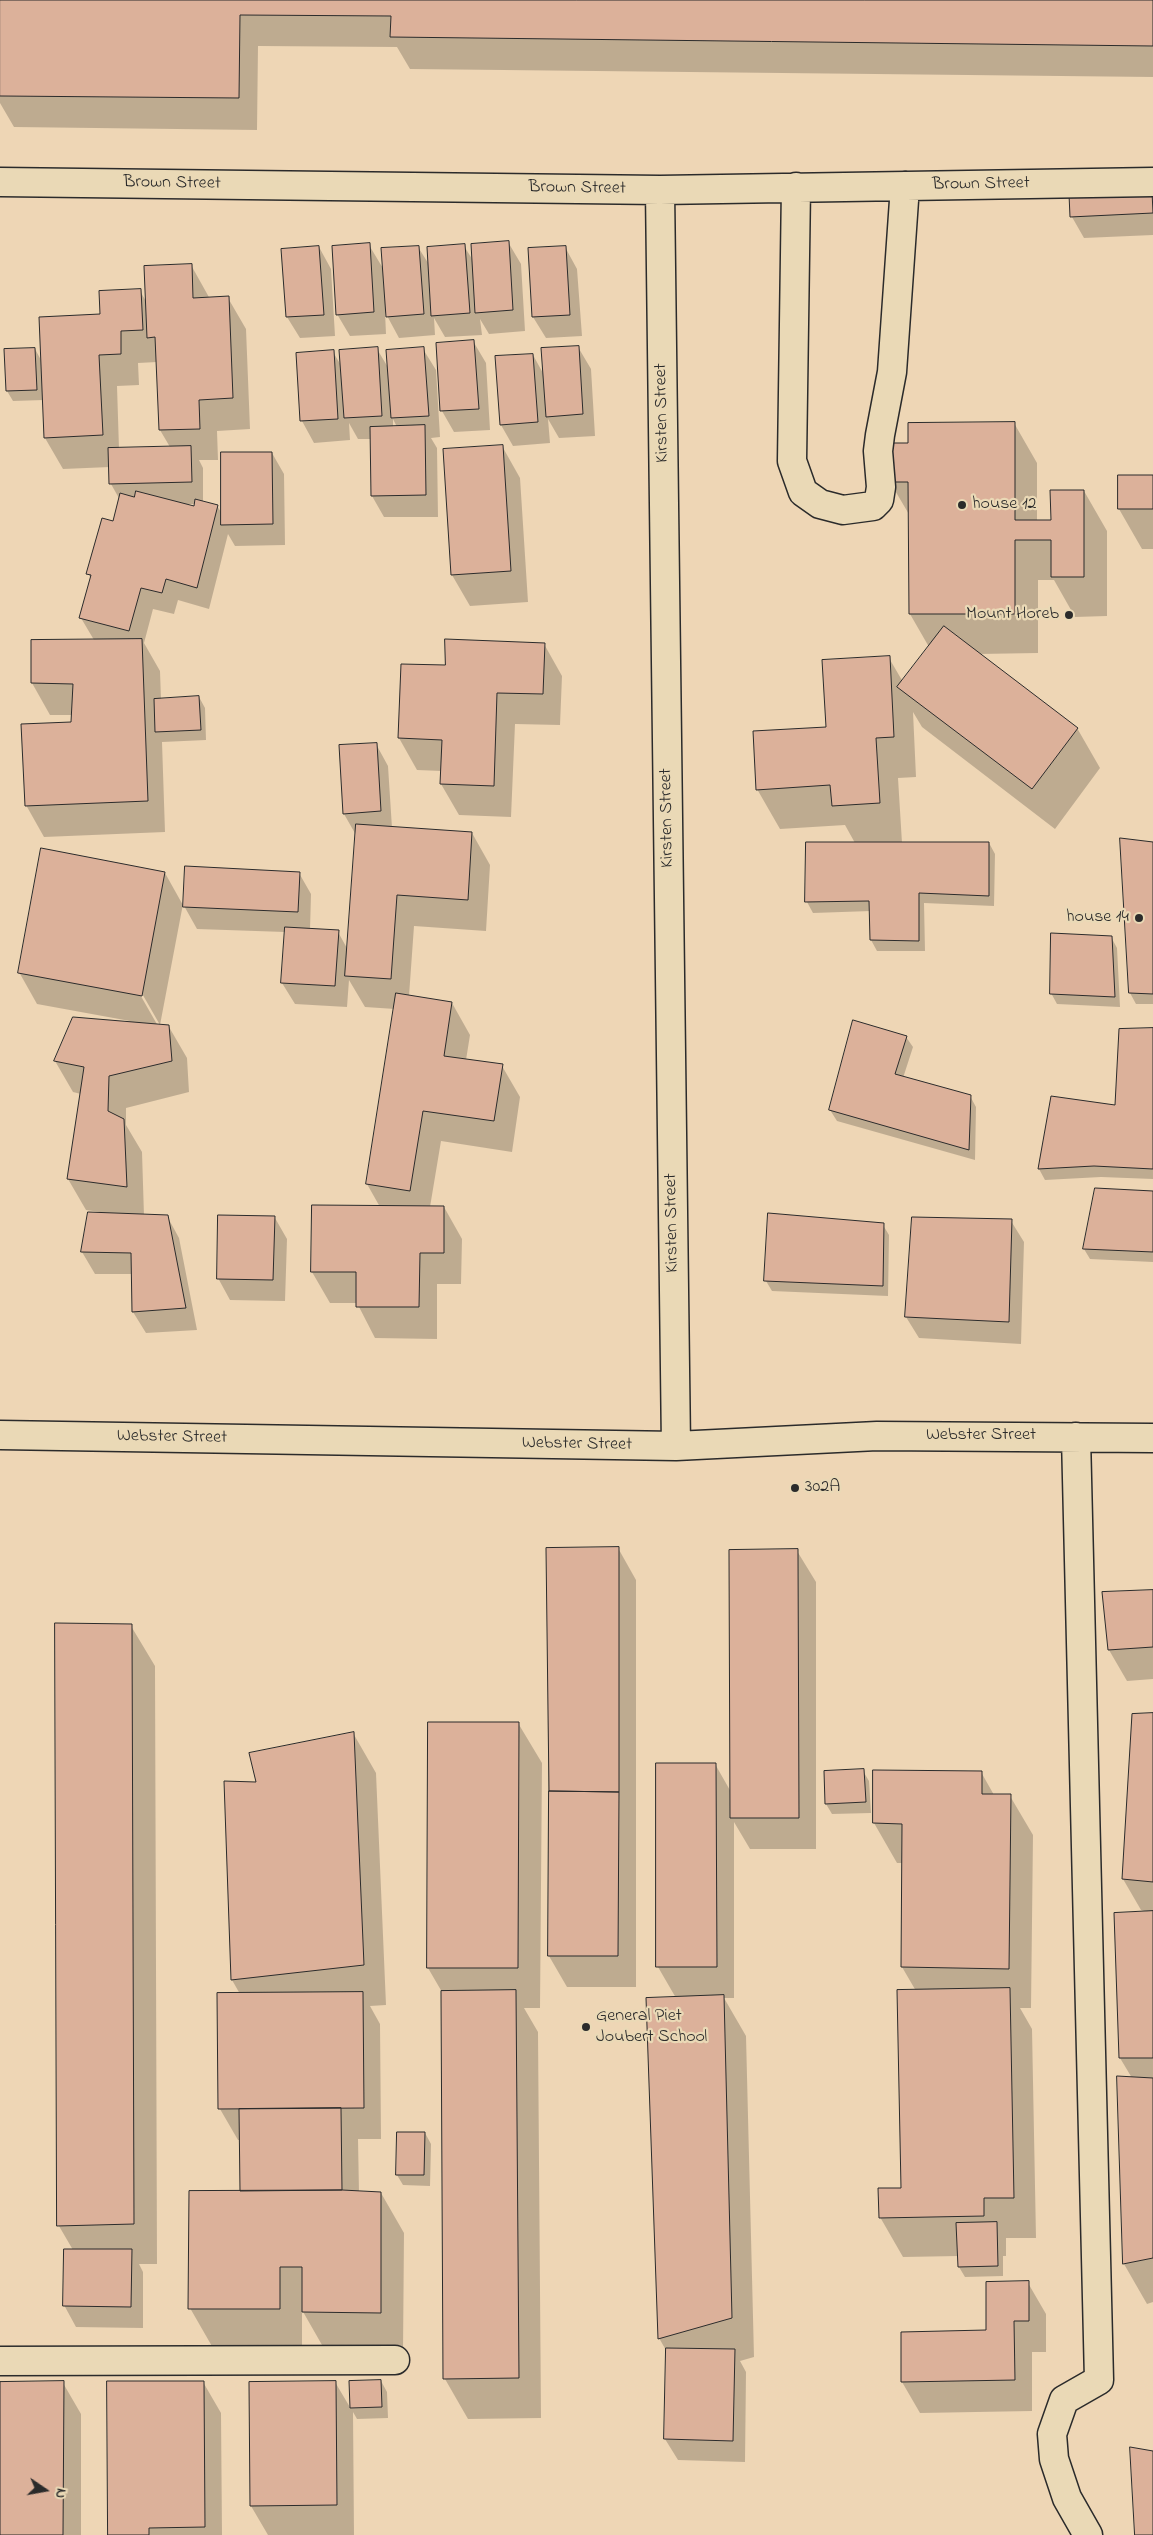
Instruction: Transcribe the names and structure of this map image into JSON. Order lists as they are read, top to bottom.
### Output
{
  "streets": {
    "street": ["Brown Street", "Kirsten Street", "Webster Street"]
  },
  "crossings": [
    ["Brown Street", "Kirsten Street"],
    ["Kirsten Street", "Webster Street"]
  ],
  "places": [
    "house 12",
    "Mount Horeb",
    "house 14",
    "302A",
    "General Piet Joubert School"
  ],
  "north": "right"
}
